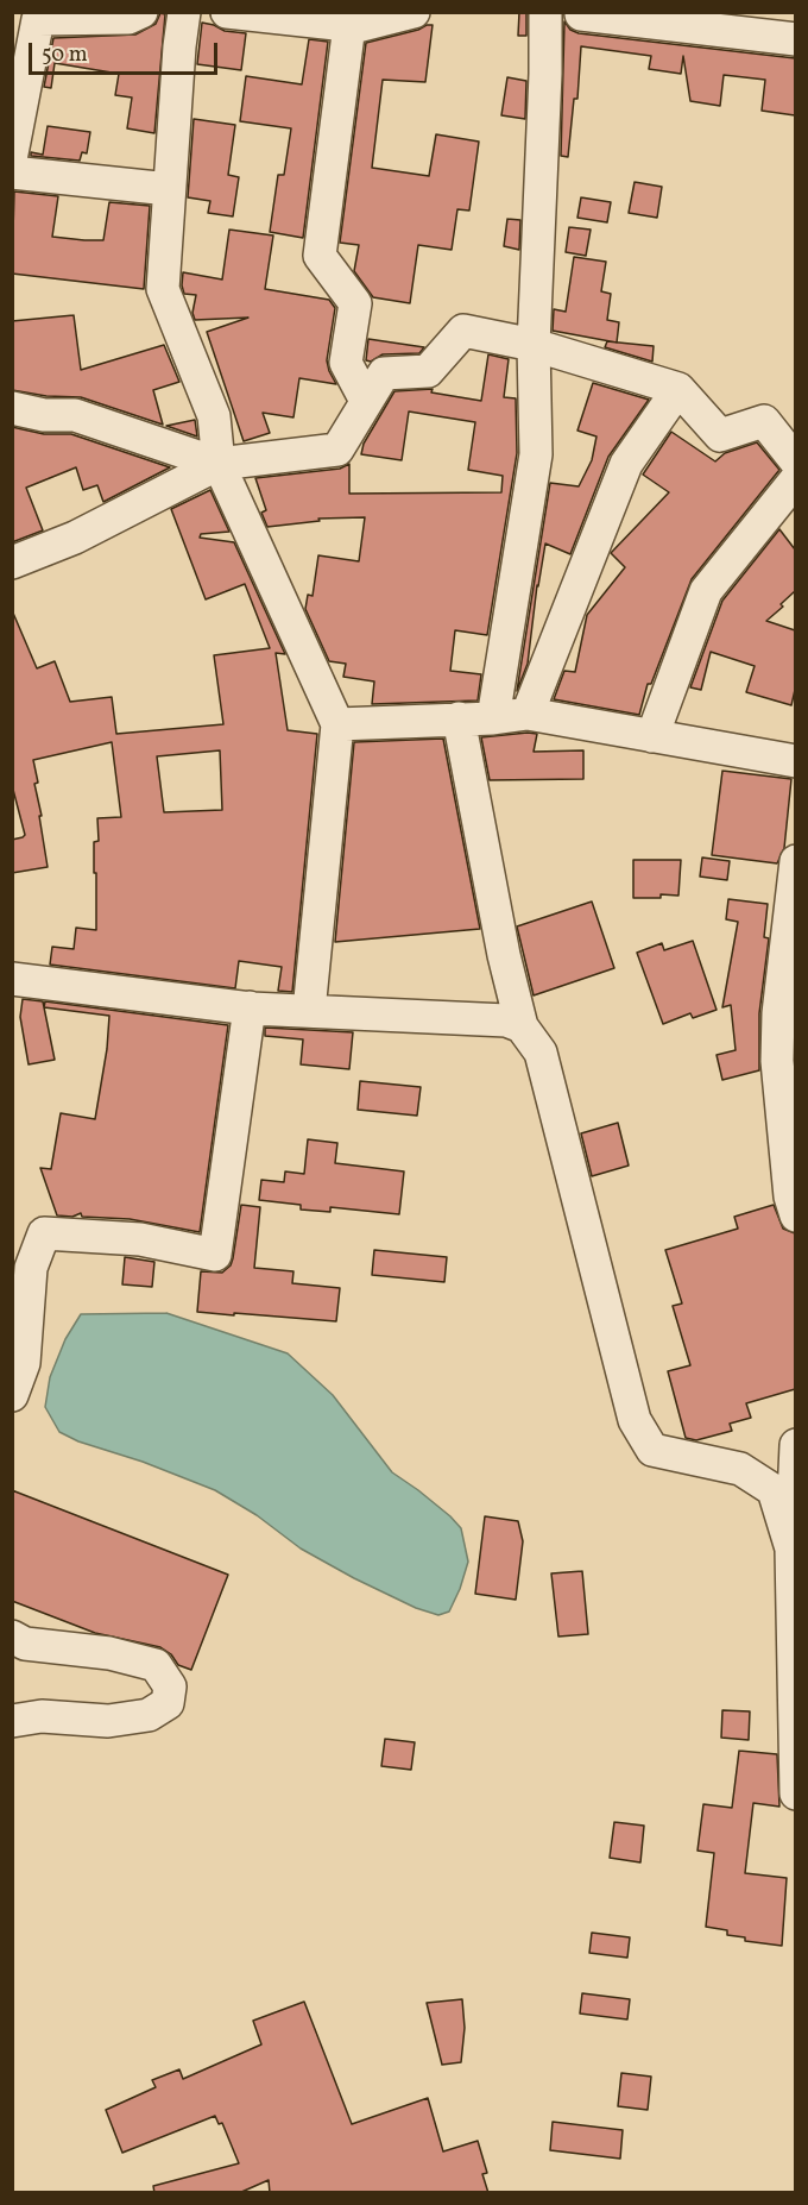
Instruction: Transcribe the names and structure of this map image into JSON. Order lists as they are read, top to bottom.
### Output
{
  "scale_bar": "50 m"
}
